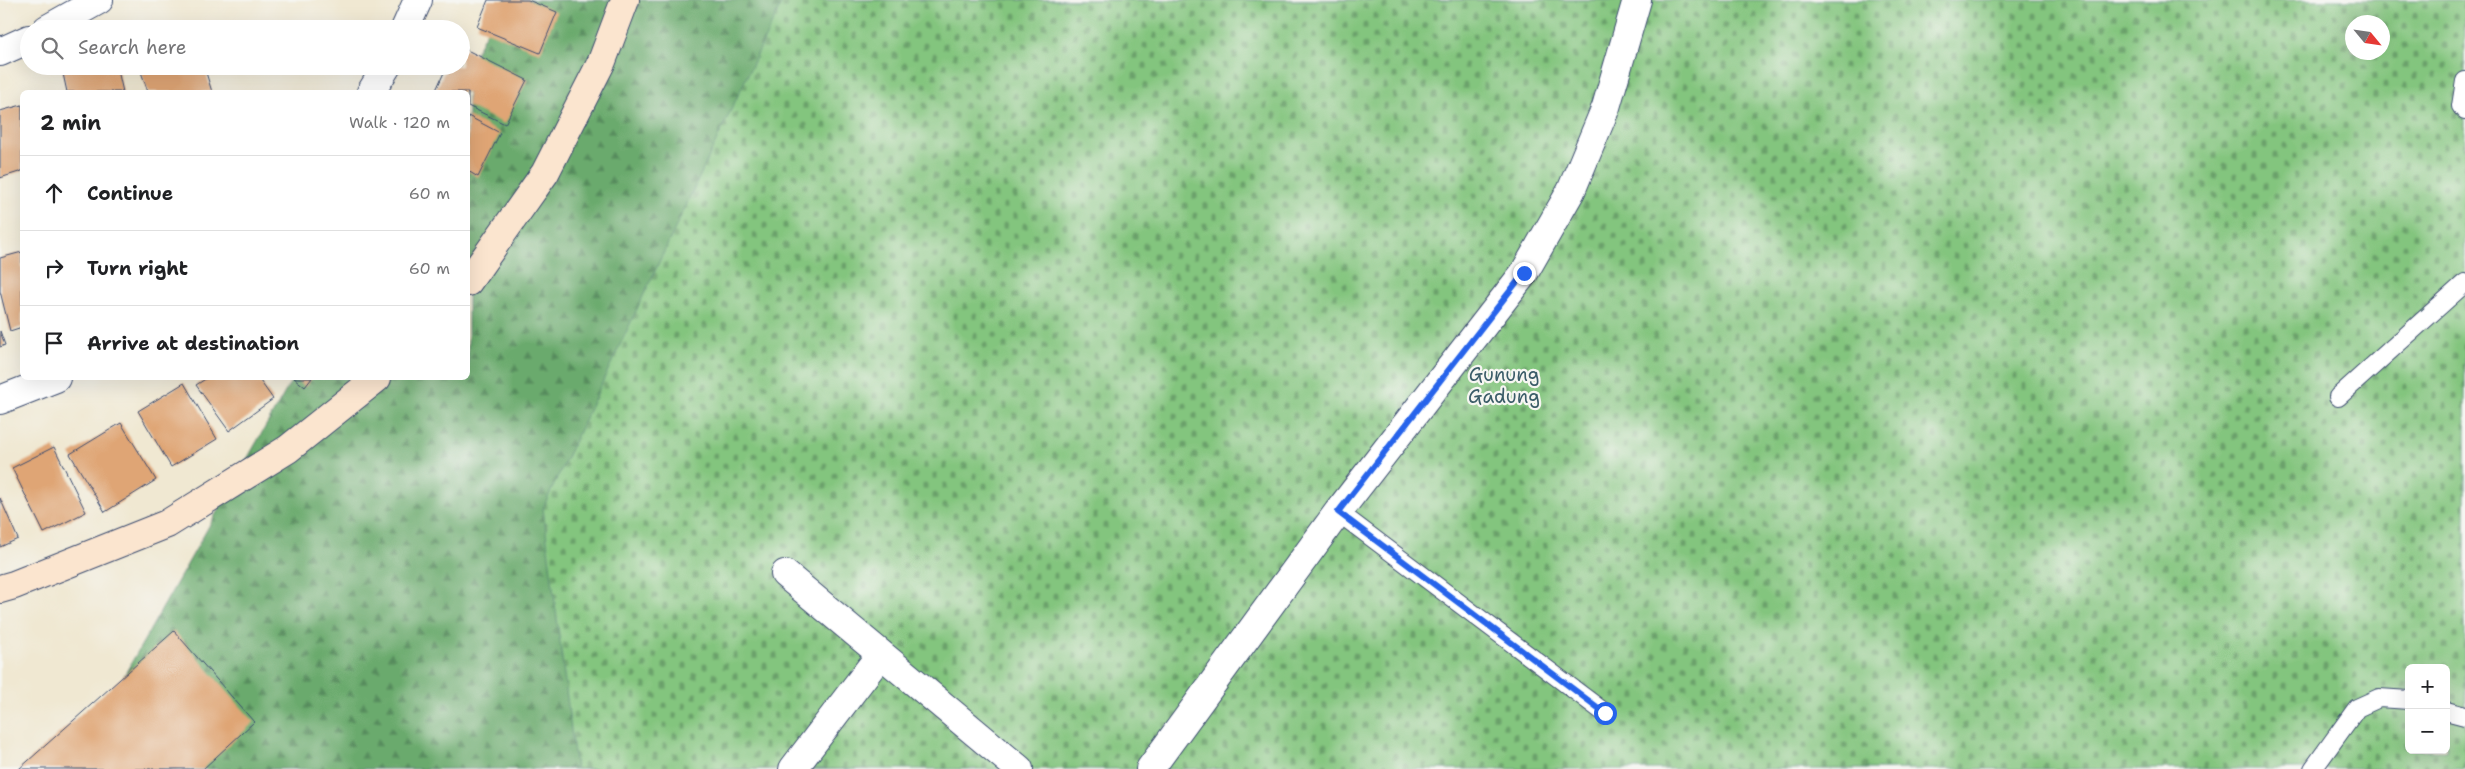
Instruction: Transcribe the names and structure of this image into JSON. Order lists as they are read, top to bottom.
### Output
{
  "parks": ["Gunung Gadung"],
  "north": "bottom right",
  "page": {
    "search": "Search here",
    "heading": ["2 min", "Walk · 120 m"],
    "list": [
      ["Continue", "60 m"],
      ["Turn right", "60 m"],
      "Arrive at destination"
    ],
    "map_buttons": ["+", "−"]
  }
}
